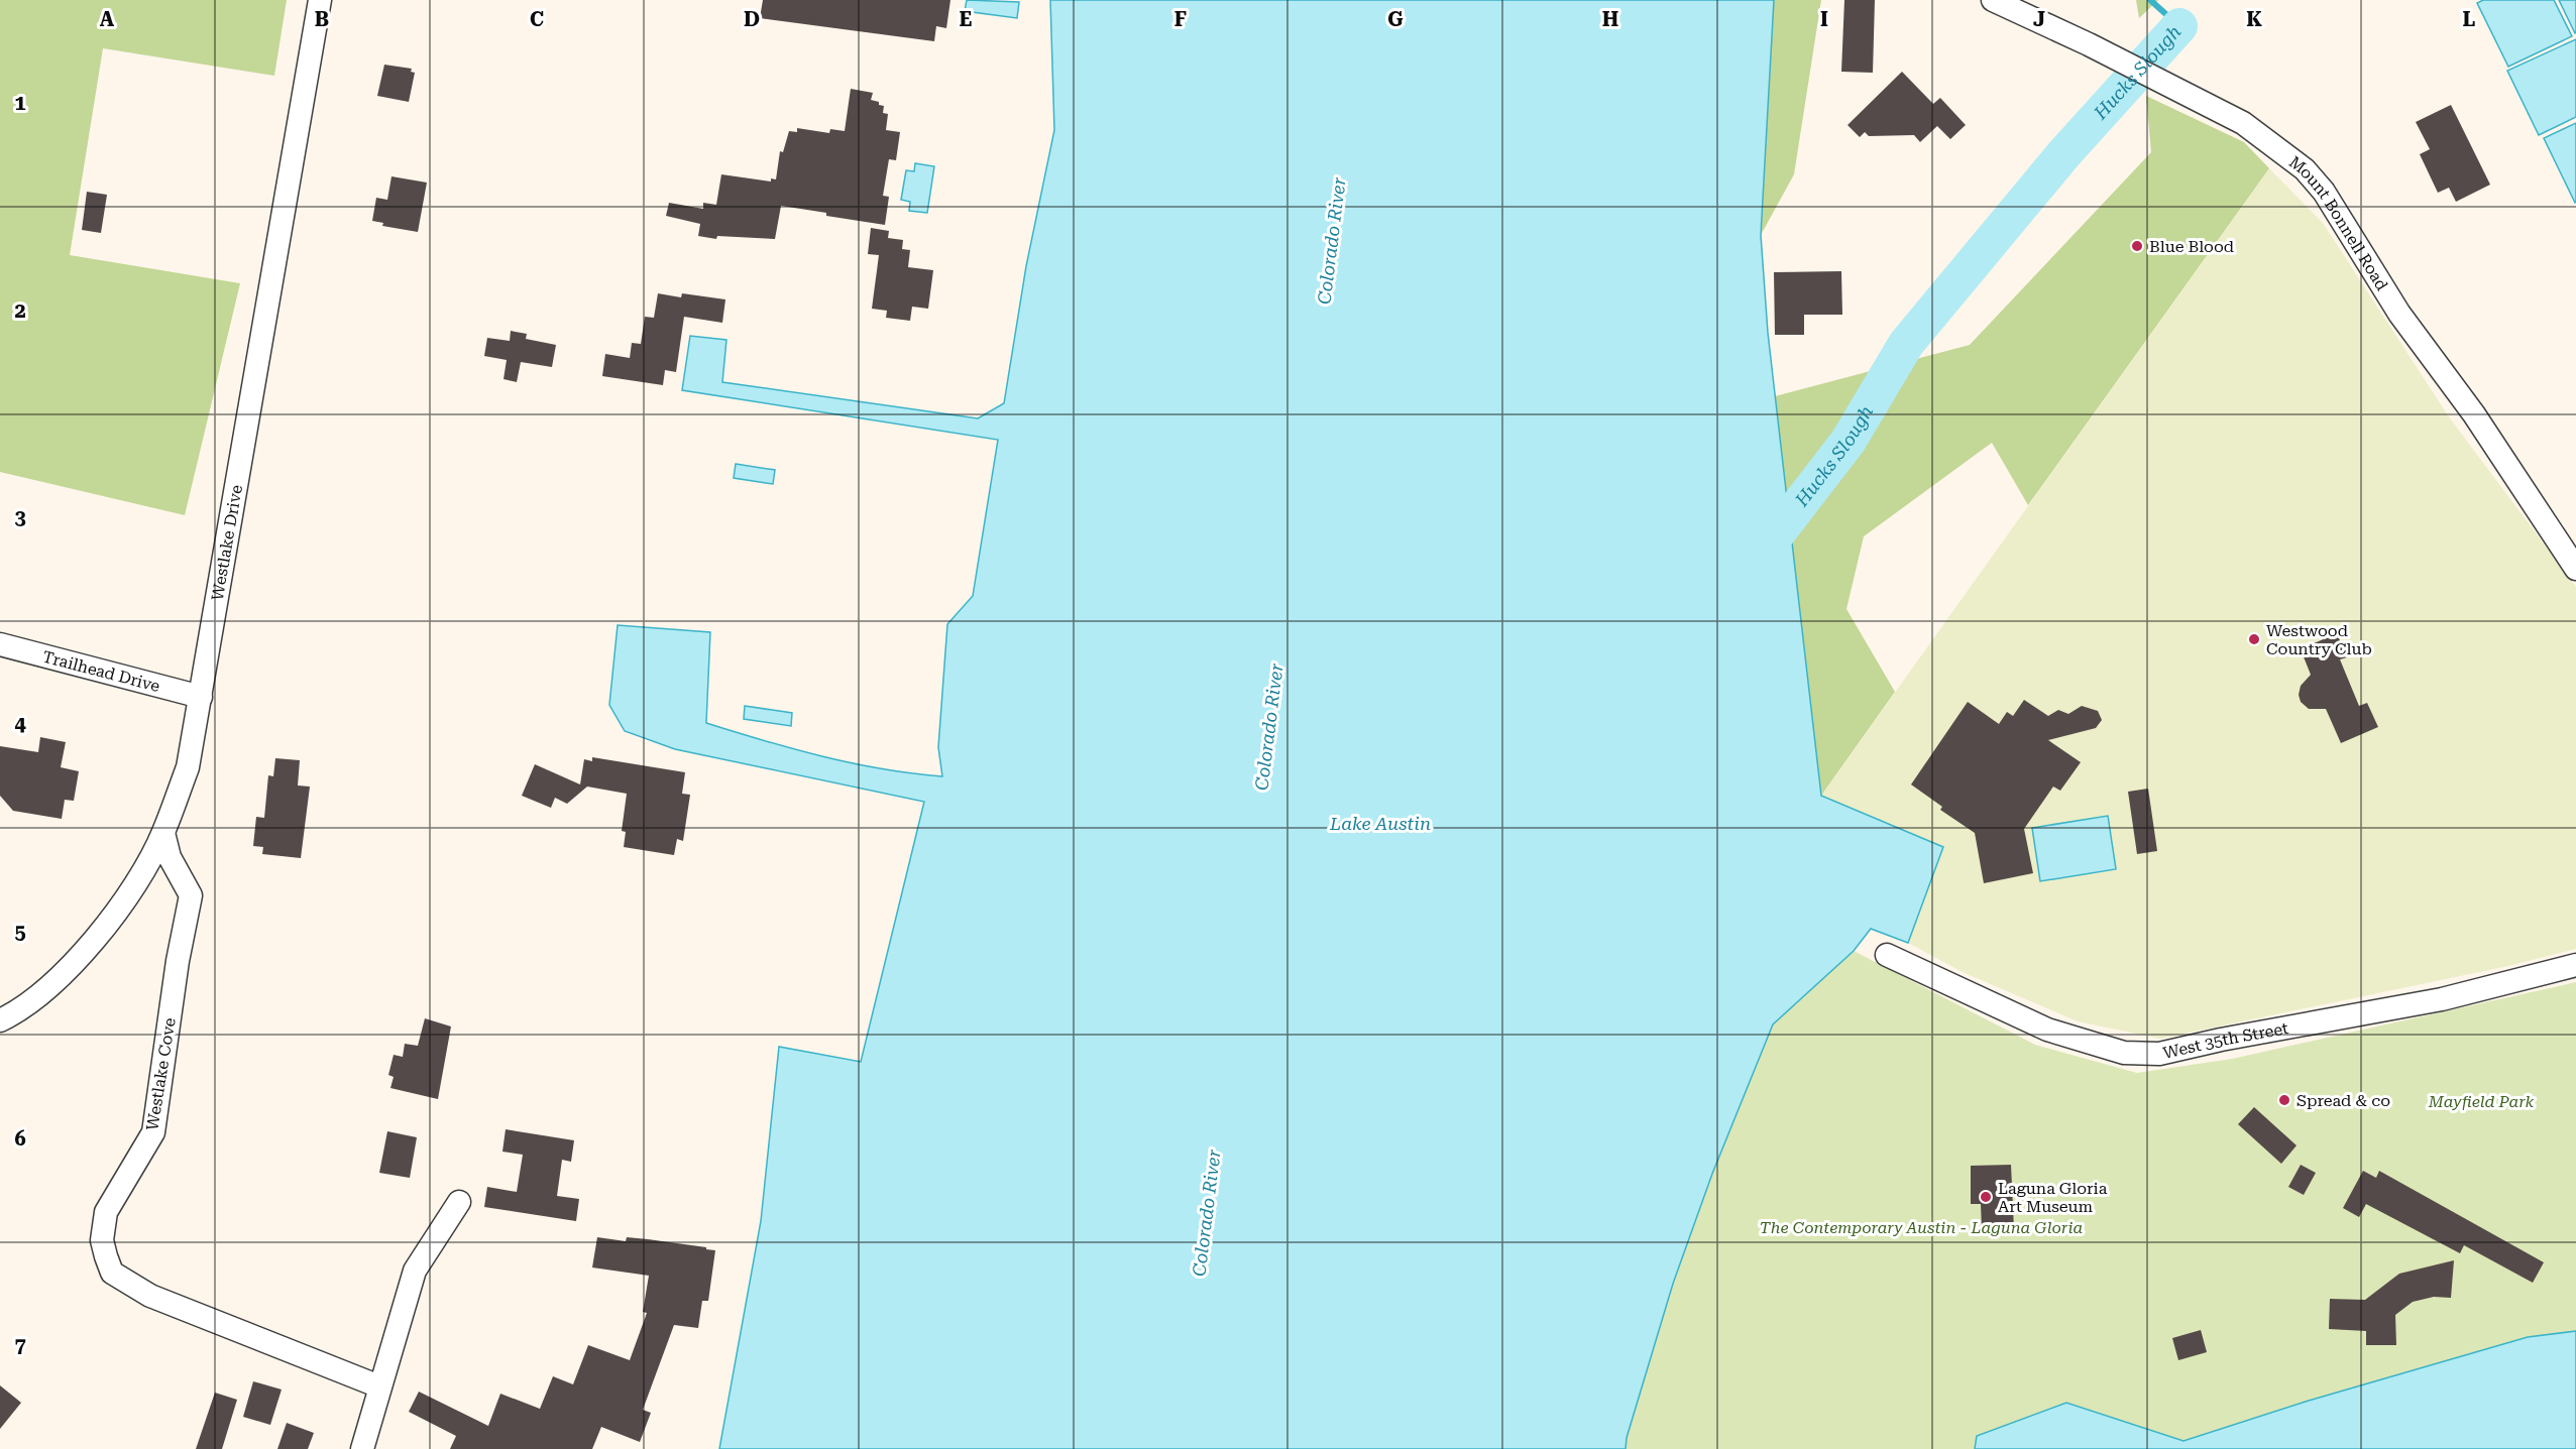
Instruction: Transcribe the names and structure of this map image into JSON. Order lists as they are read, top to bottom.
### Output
{
  "streets": {
    "street": [
      "Mount Bonnell Road",
      "Westlake Drive",
      "Trailhead Drive",
      "West 35th Street",
      "Westlake Cove"
    ]
  },
  "crossings": [
    ["Westlake Drive", "Trailhead Drive"],
    ["Westlake Drive", "Westlake Cove"]
  ],
  "water": ["Hucks Slough", "Colorado River", "Lake Austin"],
  "parks": ["Mayfield Park", "The Contemporary Austin - Laguna Gloria"],
  "places": [
    "Blue Blood",
    "Westwood Country Club",
    "Spread & co",
    "Laguna Gloria Art Museum"
  ],
  "grid": {
    "columns": [
      "A",
      "B",
      "C",
      "D",
      "E",
      "F",
      "G",
      "H",
      "I",
      "J",
      "K",
      "L"
    ],
    "rows": [
      "1",
      "2",
      "3",
      "4",
      "5",
      "6",
      "7"
    ]
  }
}
